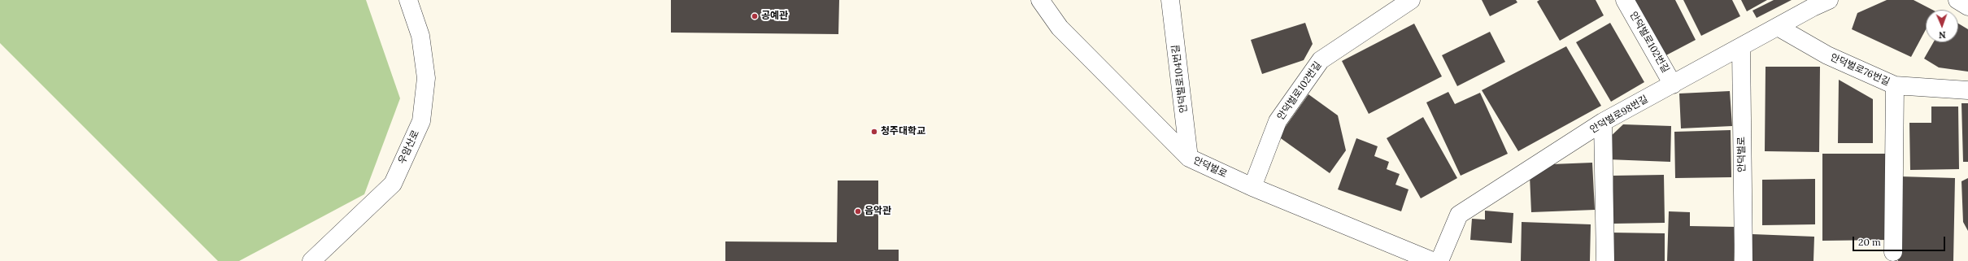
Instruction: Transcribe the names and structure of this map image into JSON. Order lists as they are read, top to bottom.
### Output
{
  "streets": {
    "street": [
      "안덕벌로102번길",
      "안덕벌로76번길",
      "안덕벌로104번길",
      "안덕벌로98번길",
      "우암산로",
      "안덕벌로"
    ]
  },
  "crossings": [
    ["안덕벌로102번길", "안덕벌로98번길"],
    ["안덕벌로102번길", "안덕벌로"],
    ["안덕벌로76번길", "안덕벌로98번길"],
    ["안덕벌로104번길", "안덕벌로"],
    ["안덕벌로98번길", "안덕벌로"]
  ],
  "places": ["공예관", "청주대학교", "음악관"],
  "scale_bar": "20 m",
  "north": "bottom"
}
